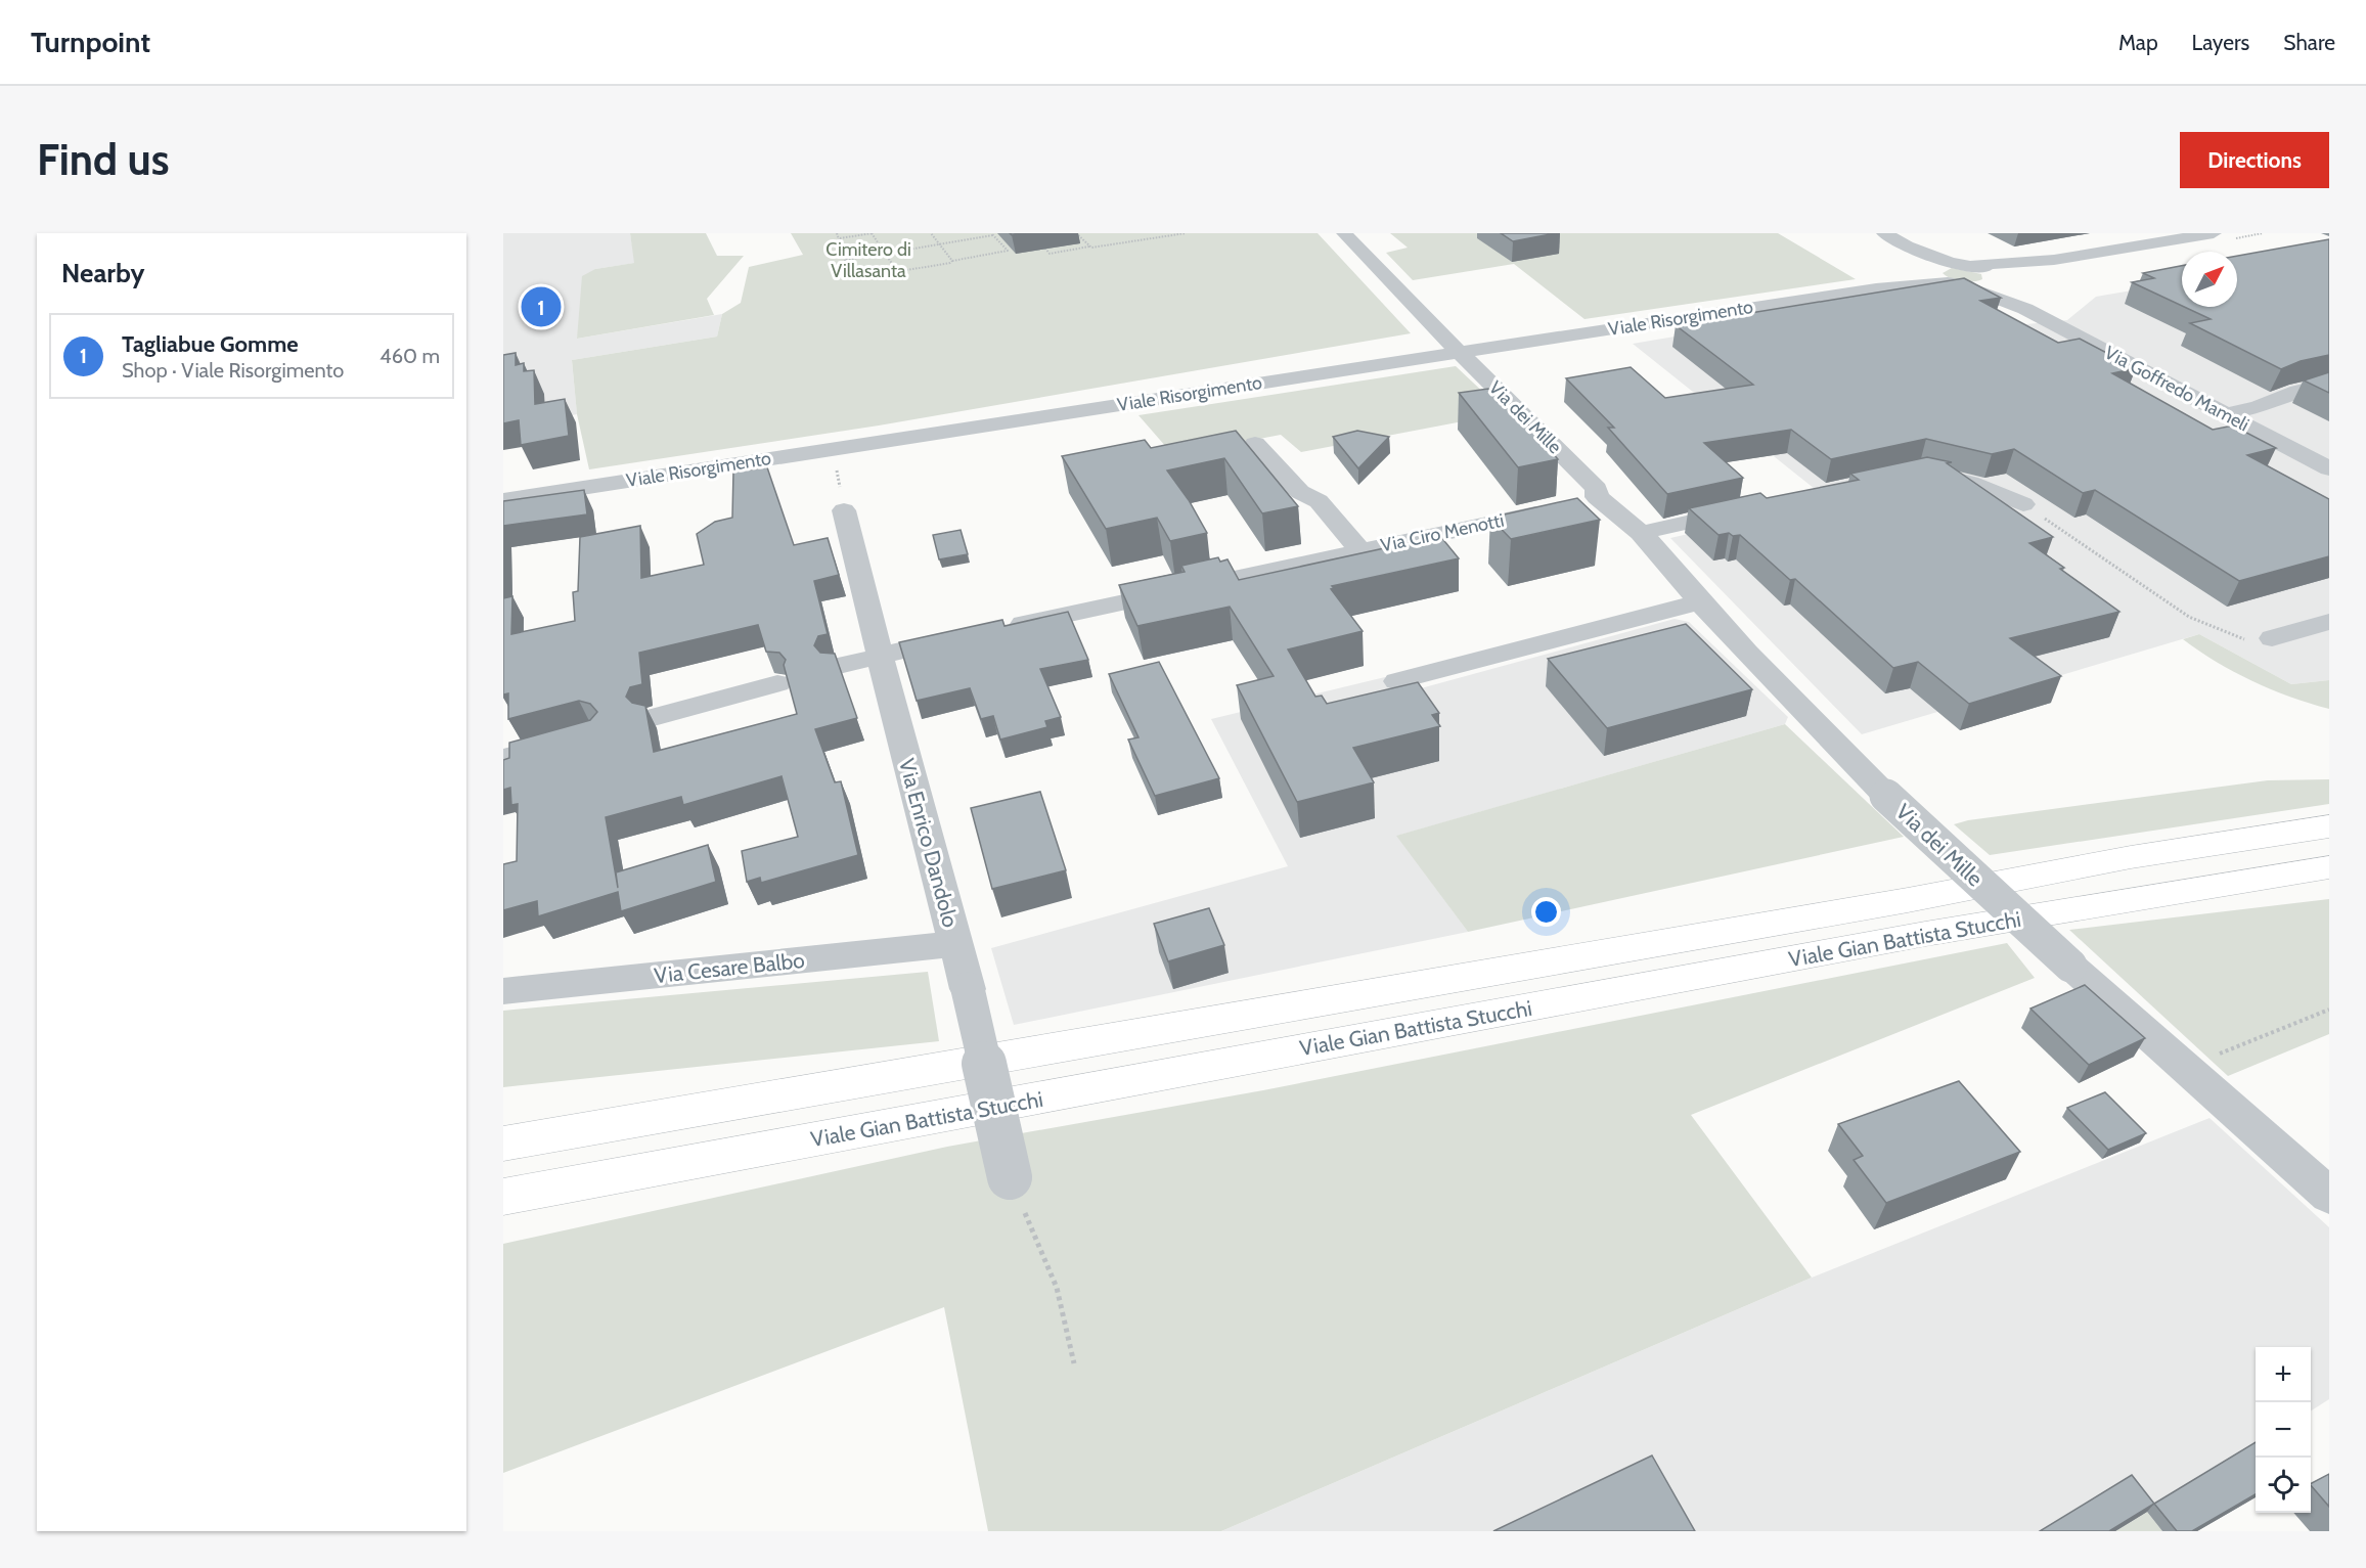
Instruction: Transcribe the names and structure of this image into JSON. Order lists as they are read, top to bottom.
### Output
{
  "streets": {
    "highway": ["Viale Gian Battista Stucchi"],
    "street": [
      "Viale Risorgimento",
      "Via Goffredo Mameli",
      "Via dei Mille",
      "Via Ciro Menotti",
      "Via Enrico Dandolo",
      "Via Cesare Balbo"
    ]
  },
  "crossings": [
    ["Viale Risorgimento", "Via Goffredo Mameli"],
    ["Viale Risorgimento", "Via dei Mille"],
    ["Via dei Mille", "Via Ciro Menotti"],
    ["Via Enrico Dandolo", "Via Cesare Balbo"]
  ],
  "parks": ["Cimitero di Villasanta"],
  "north": "top right",
  "page": {
    "header": "Turnpoint",
    "nav": ["Map", "Layers", "Share"],
    "buttons": "Directions",
    "title": "Find us",
    "heading": "Nearby",
    "pins": "1",
    "list": [
      {
        "mark": "1",
        "name": "Tagliabue Gomme",
        "note": "Shop · Viale Risorgimento",
        "value": "460 m"
      }
    ],
    "map_buttons": ["+", "−"]
  }
}
